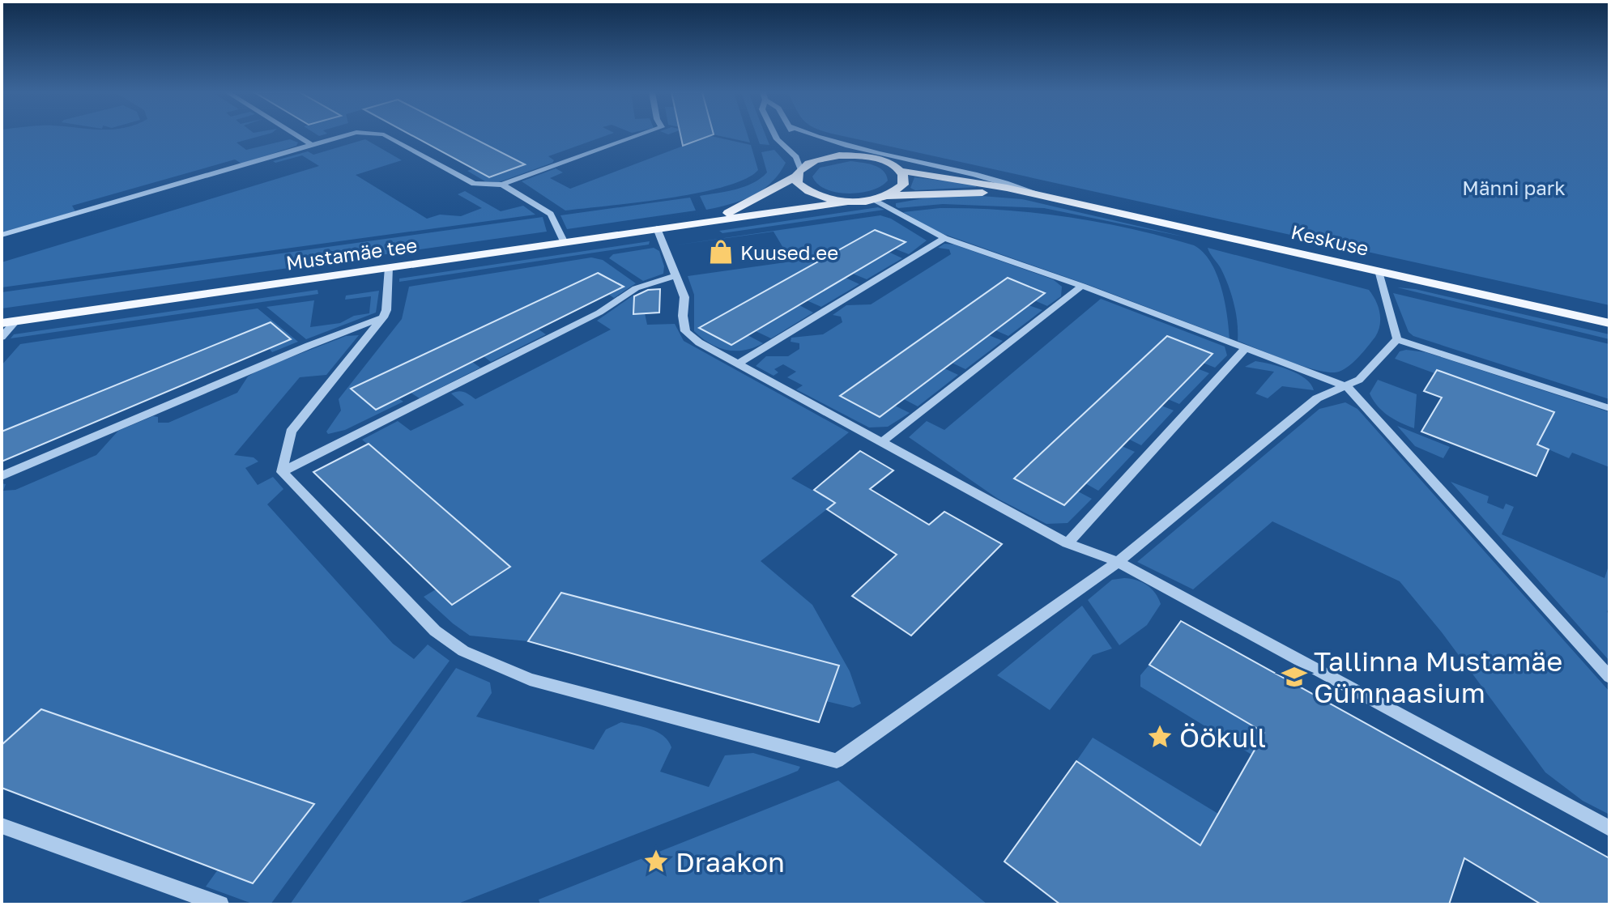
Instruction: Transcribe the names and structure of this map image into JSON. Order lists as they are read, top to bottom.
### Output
{
  "streets": {
    "main road": ["Keskuse", "Mustamäe tee"]
  },
  "crossings": [
    ["Keskuse", "Mustamäe tee"]
  ],
  "parks": ["Männi park"],
  "places": {
    "shop": ["Kuused.ee"],
    "school or university": ["Tallinna Mustamäe Gümnaasium"],
    "place": ["Öökull", "Draakon"]
  }
}
